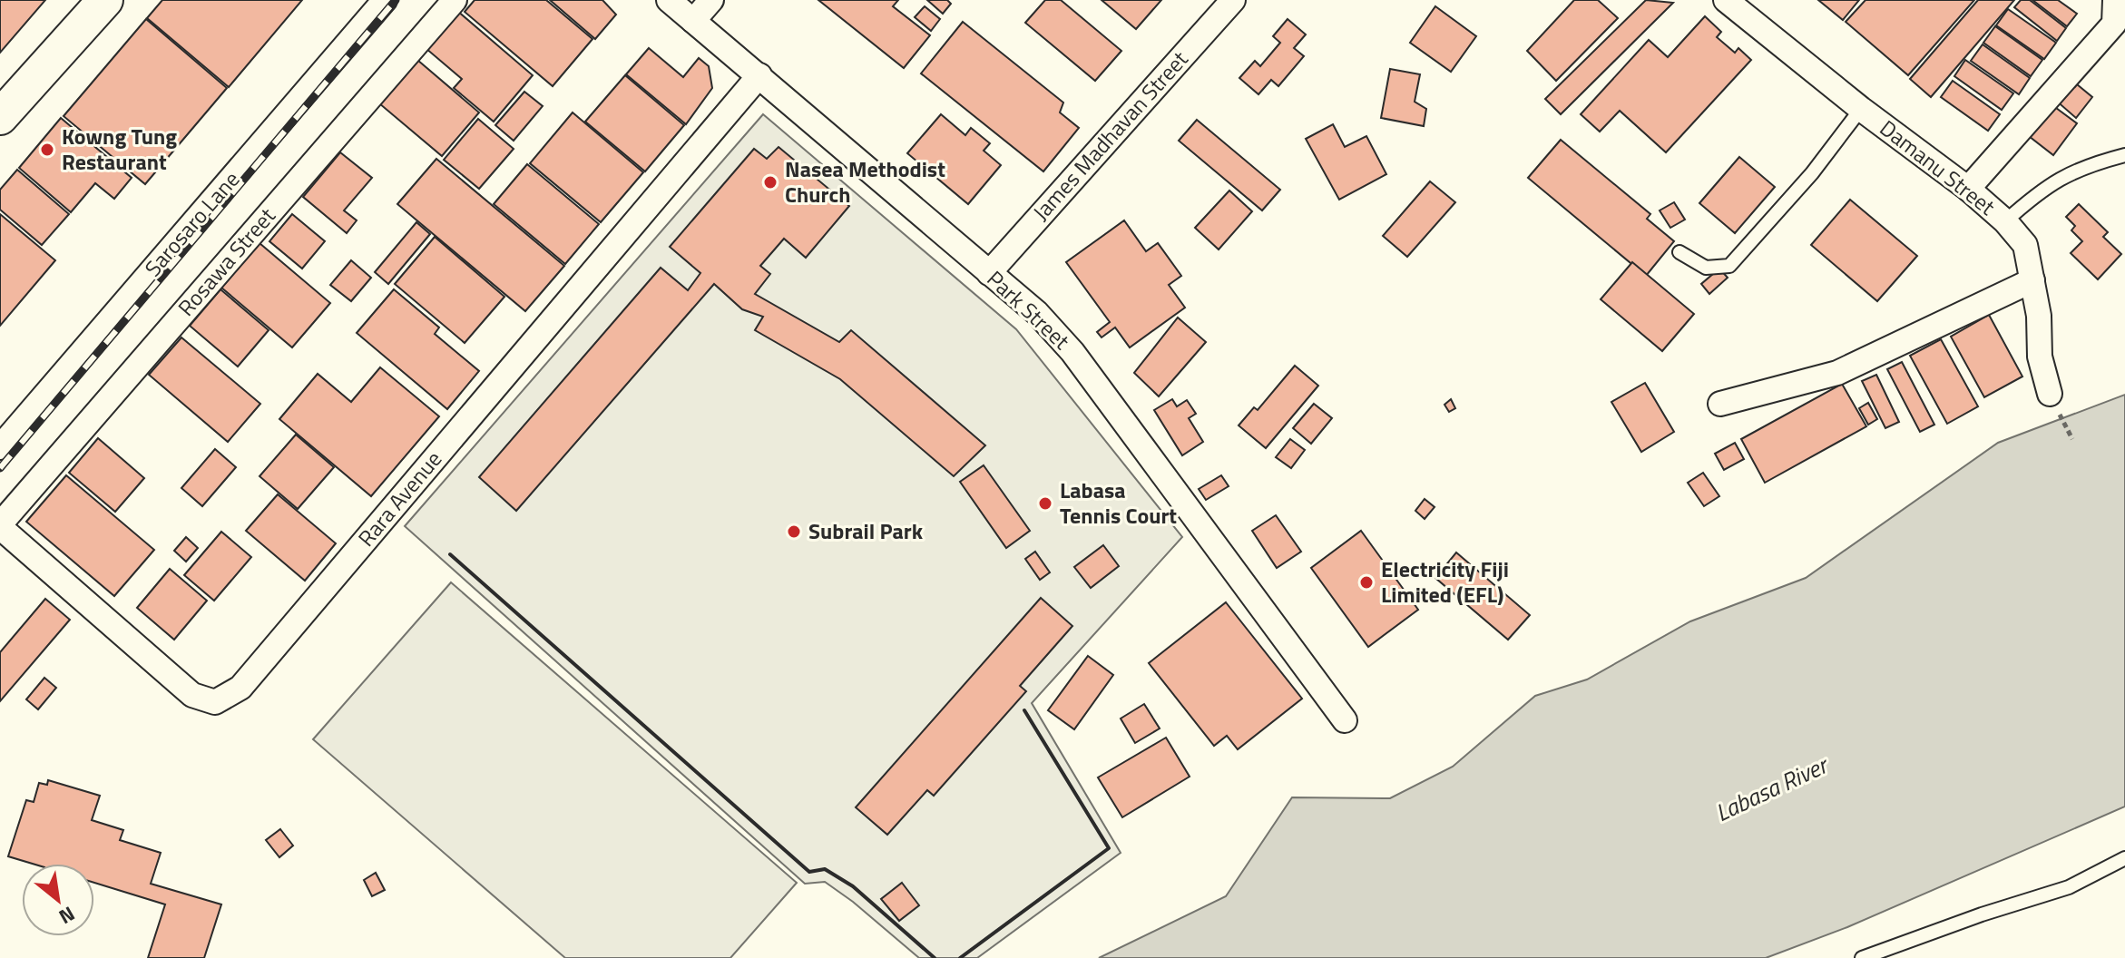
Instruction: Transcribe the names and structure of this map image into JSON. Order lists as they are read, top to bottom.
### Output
{
  "streets": {
    "street": [
      "James Madhavan Street",
      "Damanu Street",
      "Sarosaro Lane",
      "Rosawa Street",
      "Park Street",
      "Rara Avenue"
    ]
  },
  "crossings": [
    ["James Madhavan Street", "Park Street"],
    ["Rosawa Street", "Rara Avenue"],
    ["Park Street", "Rara Avenue"]
  ],
  "water": ["Labasa River"],
  "places": [
    "Kowng Tung Restaurant",
    "Nasea Methodist Church",
    "Labasa Tennis Court",
    "Subrail Park",
    "Electricity Fiji Limited (EFL)"
  ],
  "north": "bottom right"
}
